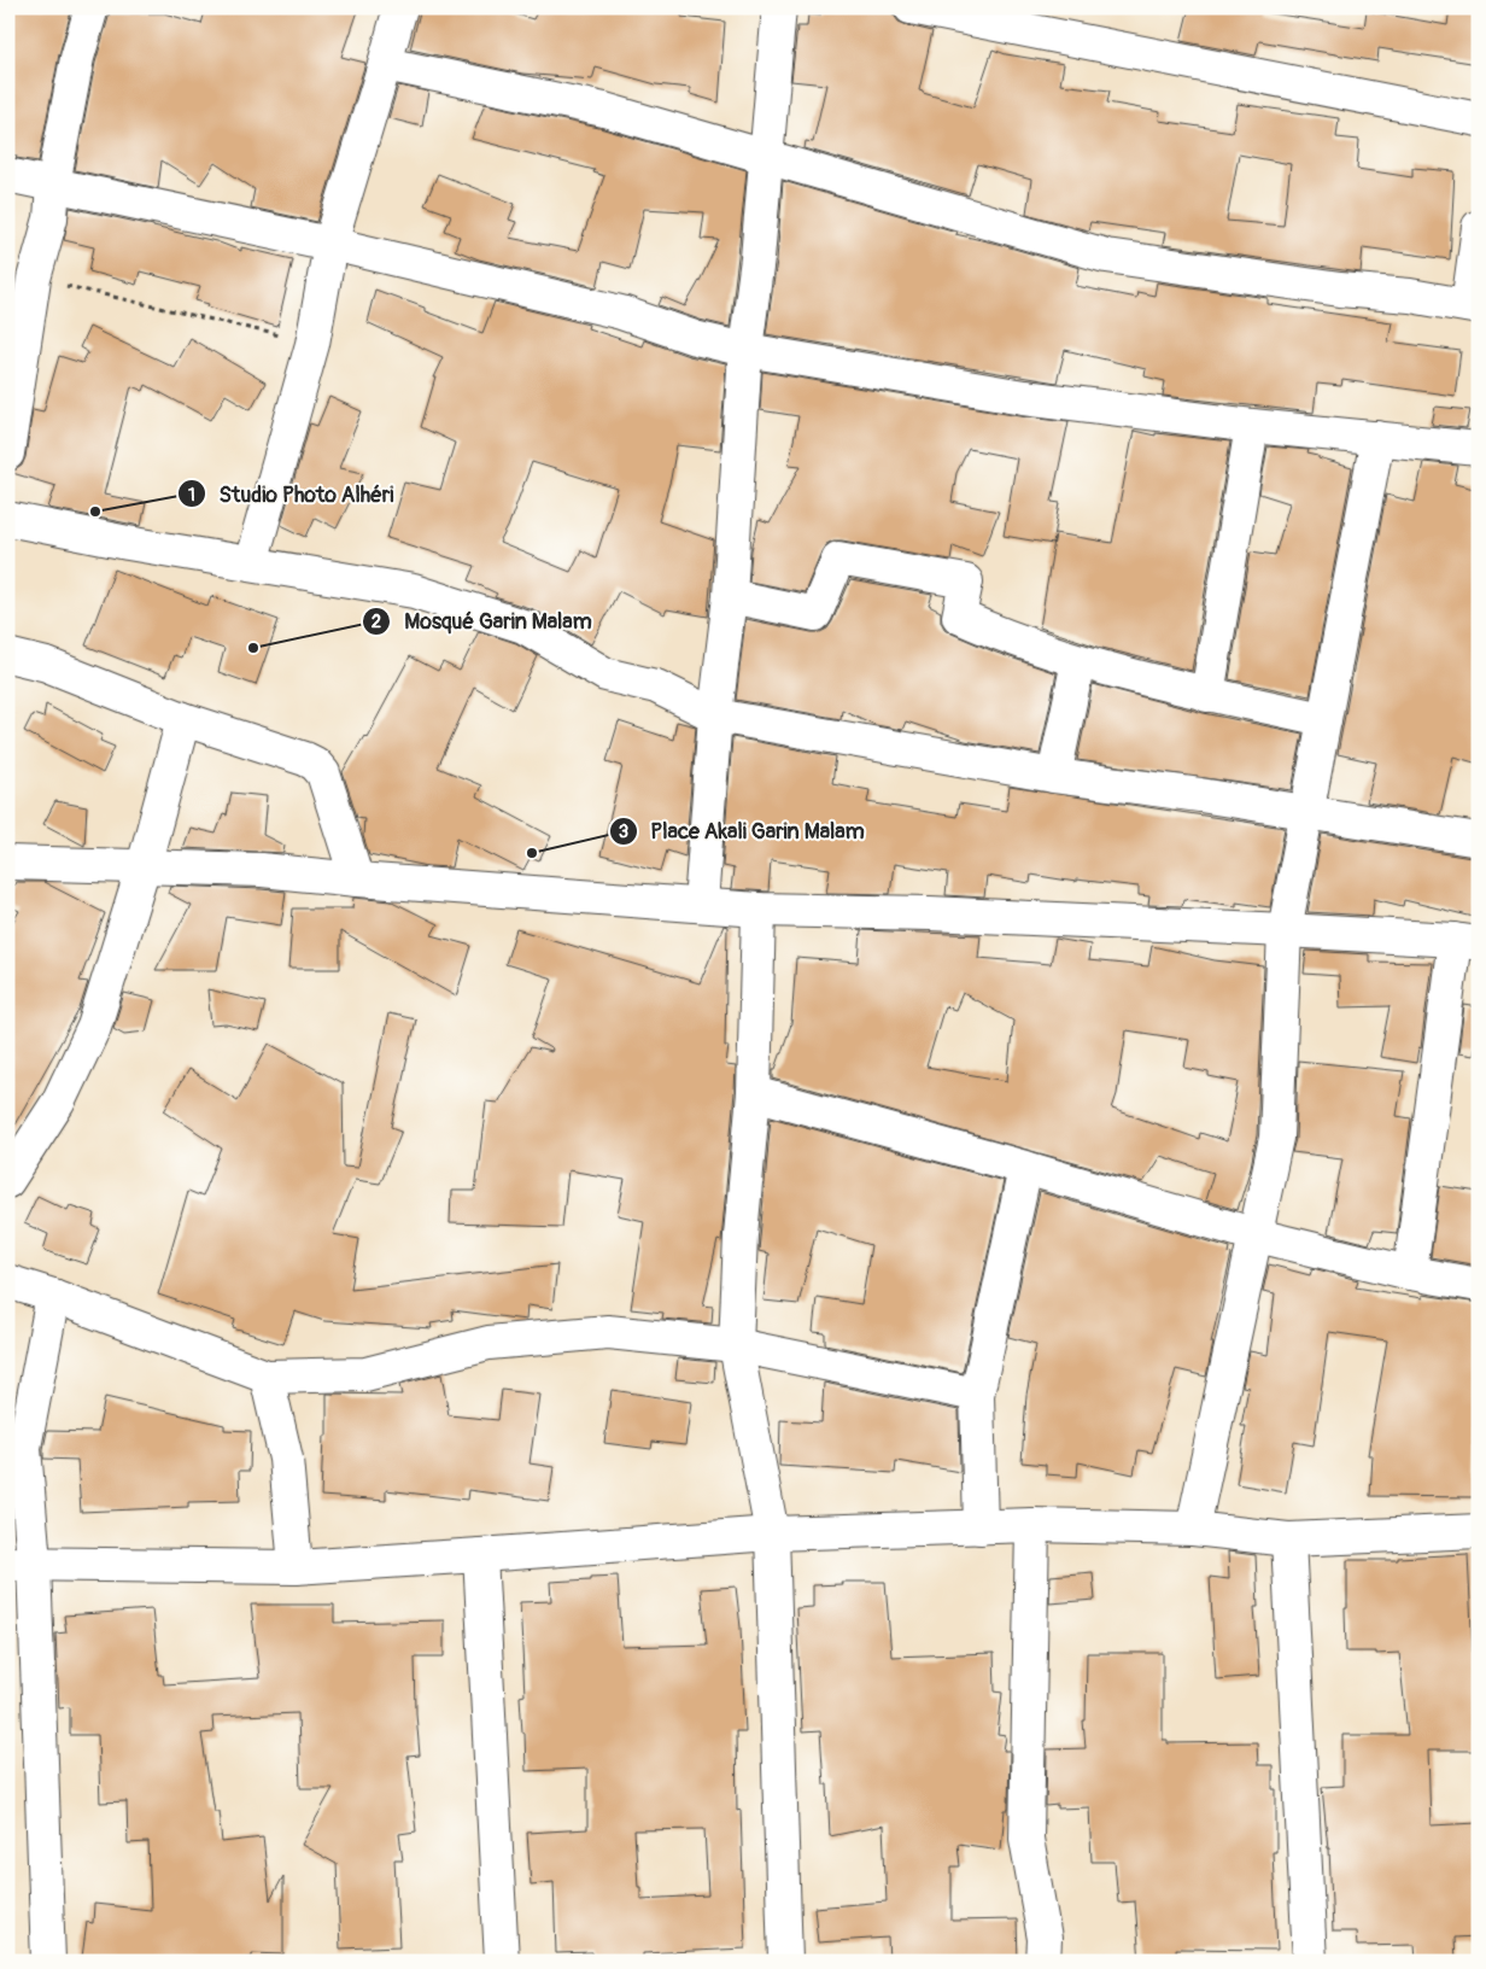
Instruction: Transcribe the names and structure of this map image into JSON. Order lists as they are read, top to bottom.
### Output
{
  "places": ["Studio Photo Alhéri", "Mosqué Garin Malam", "Place Akali Garin Malam"]
}
